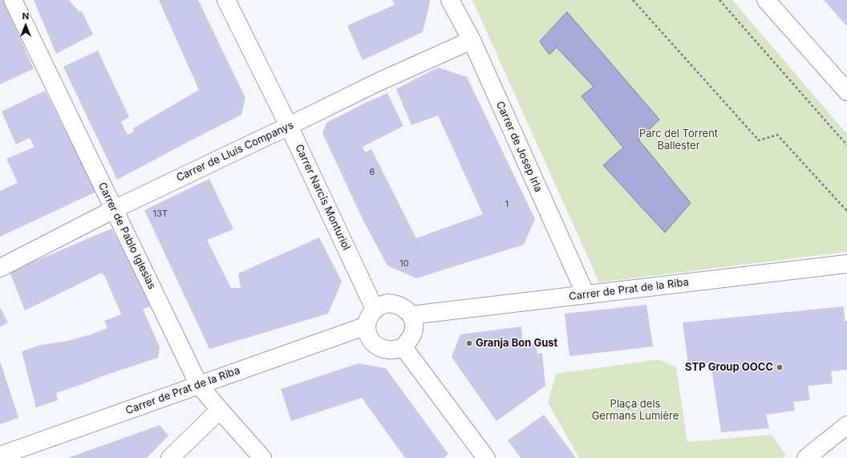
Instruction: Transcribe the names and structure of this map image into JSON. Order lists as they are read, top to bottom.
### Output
{
  "streets": {
    "street": [
      "Carrer de Josep Irla",
      "Carrer de Lluís Companys",
      "Carrer Narcís Monturiol",
      "Carrer de Pablo Iglesias",
      "Carrer de Prat de la Riba"
    ]
  },
  "crossings": [
    ["Carrer de Josep Irla", "Carrer de Lluís Companys"],
    ["Carrer de Josep Irla", "Carrer de Prat de la Riba"],
    ["Carrer de Lluís Companys", "Carrer Narcís Monturiol"],
    ["Carrer de Lluís Companys", "Carrer de Pablo Iglesias"],
    ["Carrer Narcís Monturiol", "Carrer de Prat de la Riba"],
    ["Carrer de Pablo Iglesias", "Carrer de Prat de la Riba"]
  ],
  "parks": ["Parc del Torrent Ballester", "Plaça dels Germans Lumière"],
  "places": ["Granja Bon Gust", "STP Group OOCC"],
  "house_numbers": [
    "6",
    "1",
    "13T",
    "10"
  ],
  "north": "top"
}
